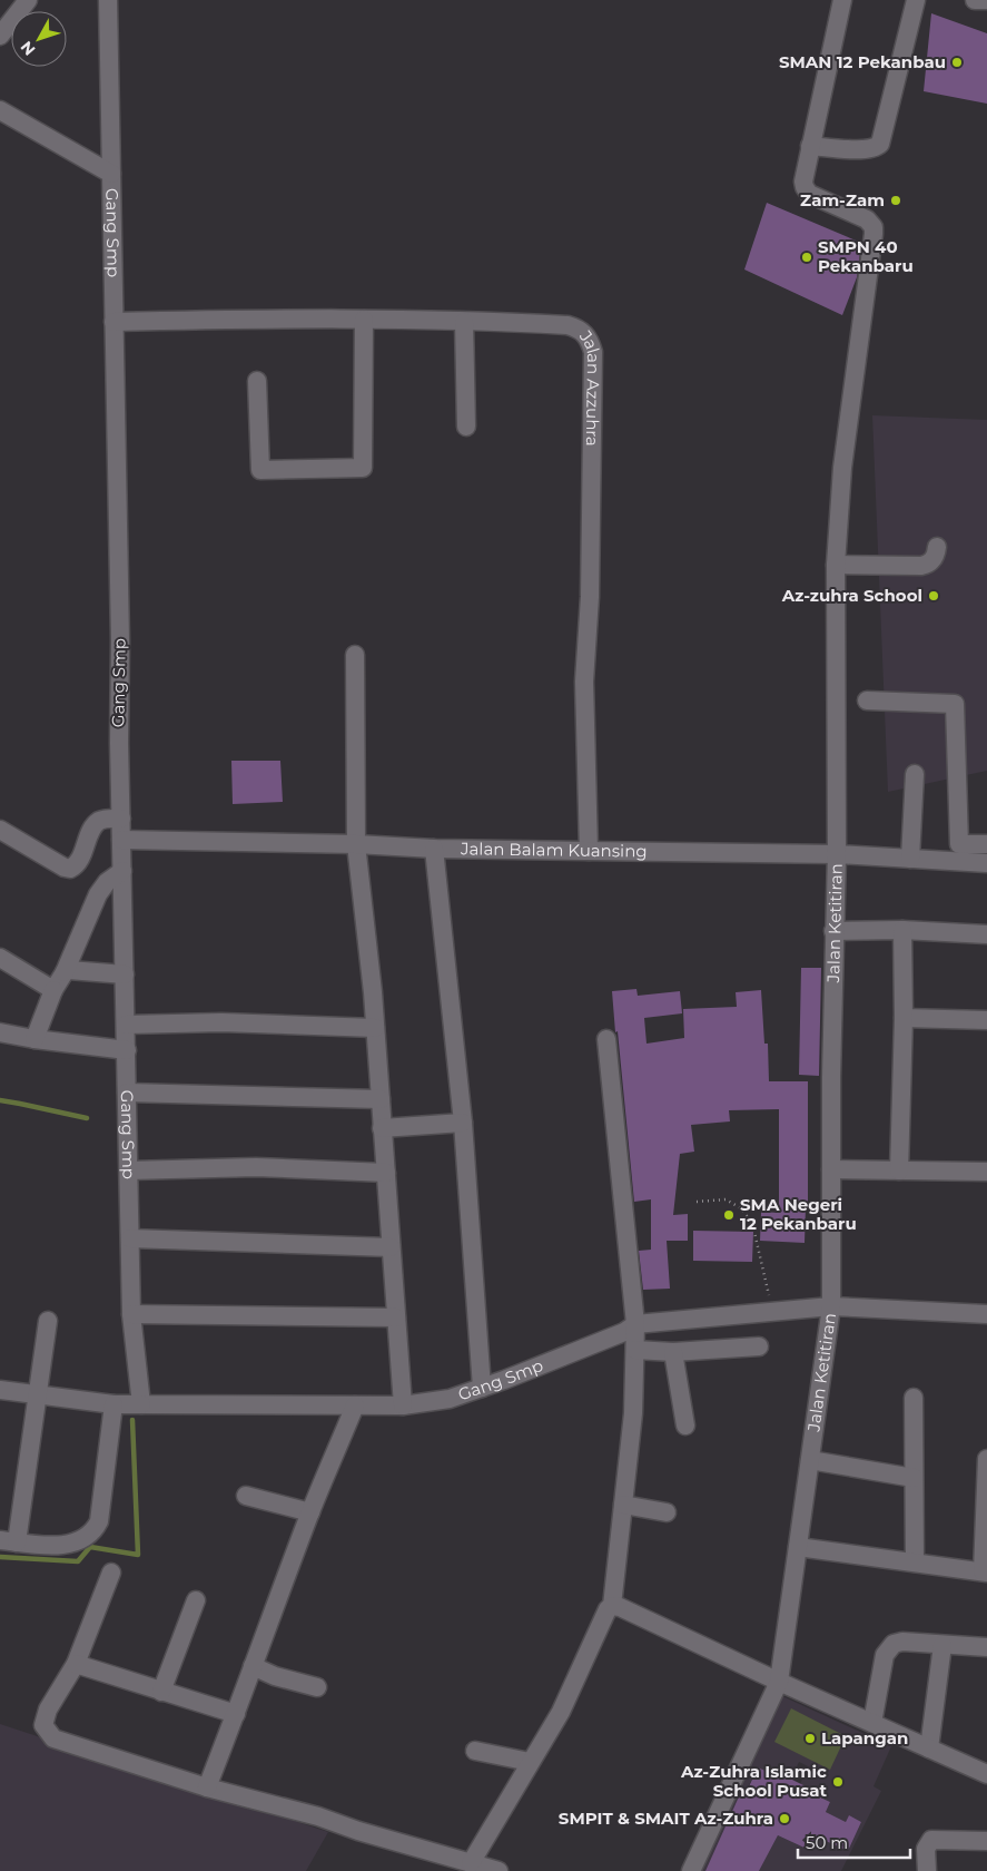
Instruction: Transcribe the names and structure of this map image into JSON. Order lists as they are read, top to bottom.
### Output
{
  "streets": {
    "street": [
      "Gang Smp",
      "Jalan Azzuhra",
      "Jalan Balam Kuansing",
      "Jalan Ketitiran"
    ]
  },
  "crossings": [
    ["Gang Smp", "Jalan Azzuhra"],
    ["Gang Smp", "Jalan Balam Kuansing"],
    ["Gang Smp", "Jalan Ketitiran"],
    ["Jalan Azzuhra", "Jalan Balam Kuansing"],
    ["Jalan Balam Kuansing", "Jalan Ketitiran"]
  ],
  "places": [
    "SMAN 12 Pekanbau",
    "Zam-Zam",
    "SMPN 40 Pekanbaru",
    "Az-zuhra School",
    "SMA Negeri 12 Pekanbaru",
    "Lapangan",
    "Az-Zuhra Islamic School Pusat",
    "SMPIT & SMAIT Az-Zuhra"
  ],
  "scale_bar": "50 m",
  "north": "bottom left"
}
